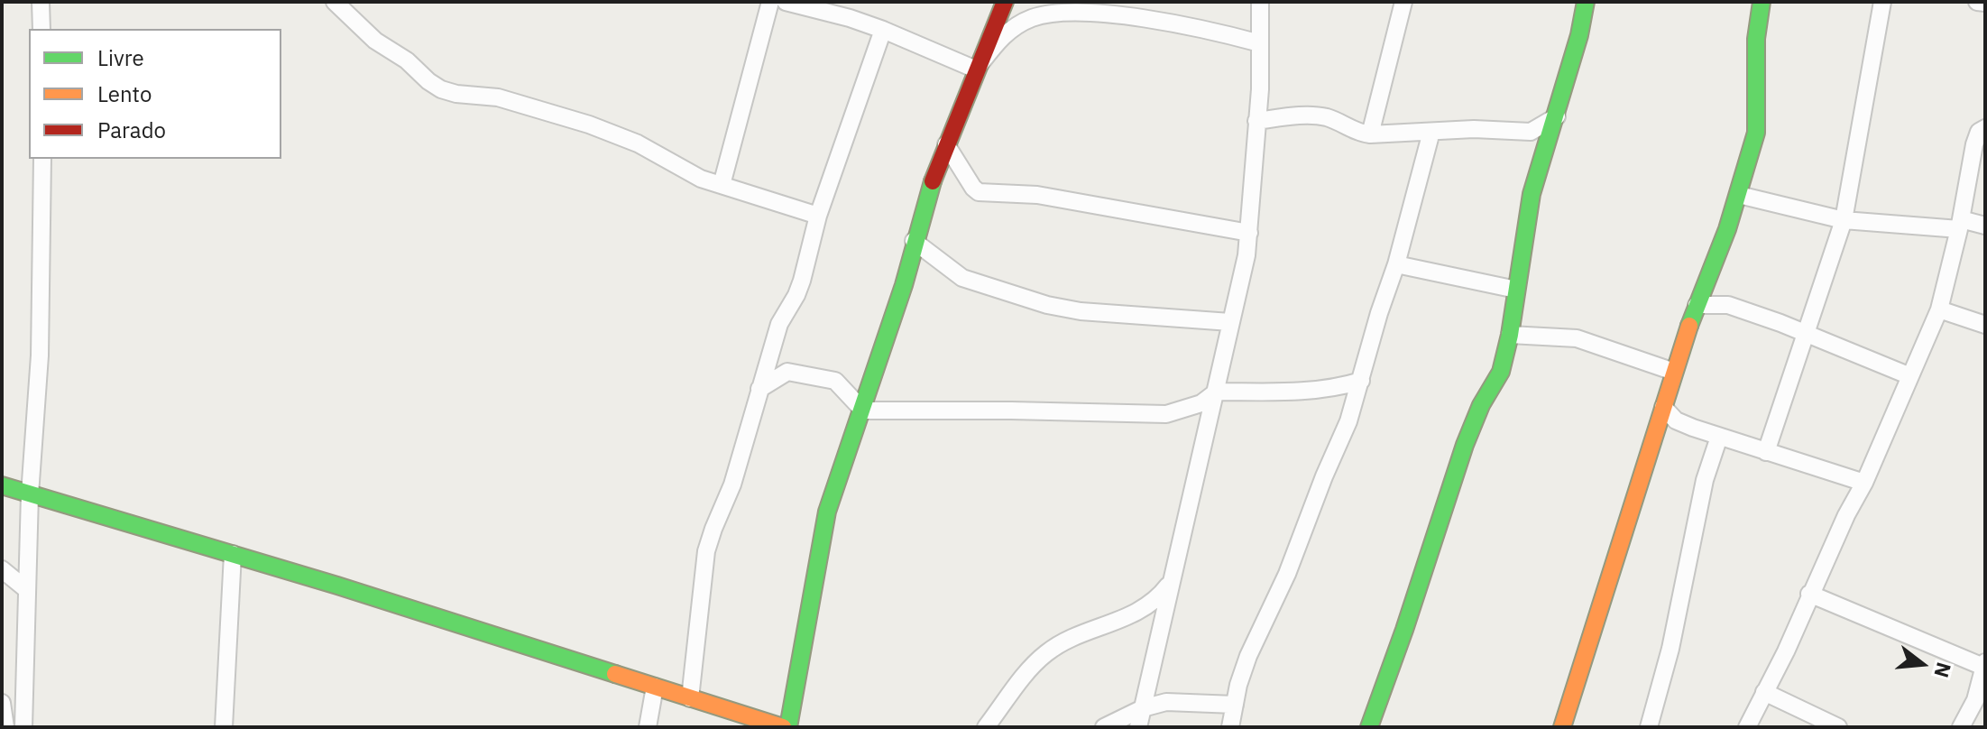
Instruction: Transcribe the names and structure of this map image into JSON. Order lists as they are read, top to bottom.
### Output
{
  "legend": ["Livre", "Lento", "Parado"],
  "north": "right"
}
